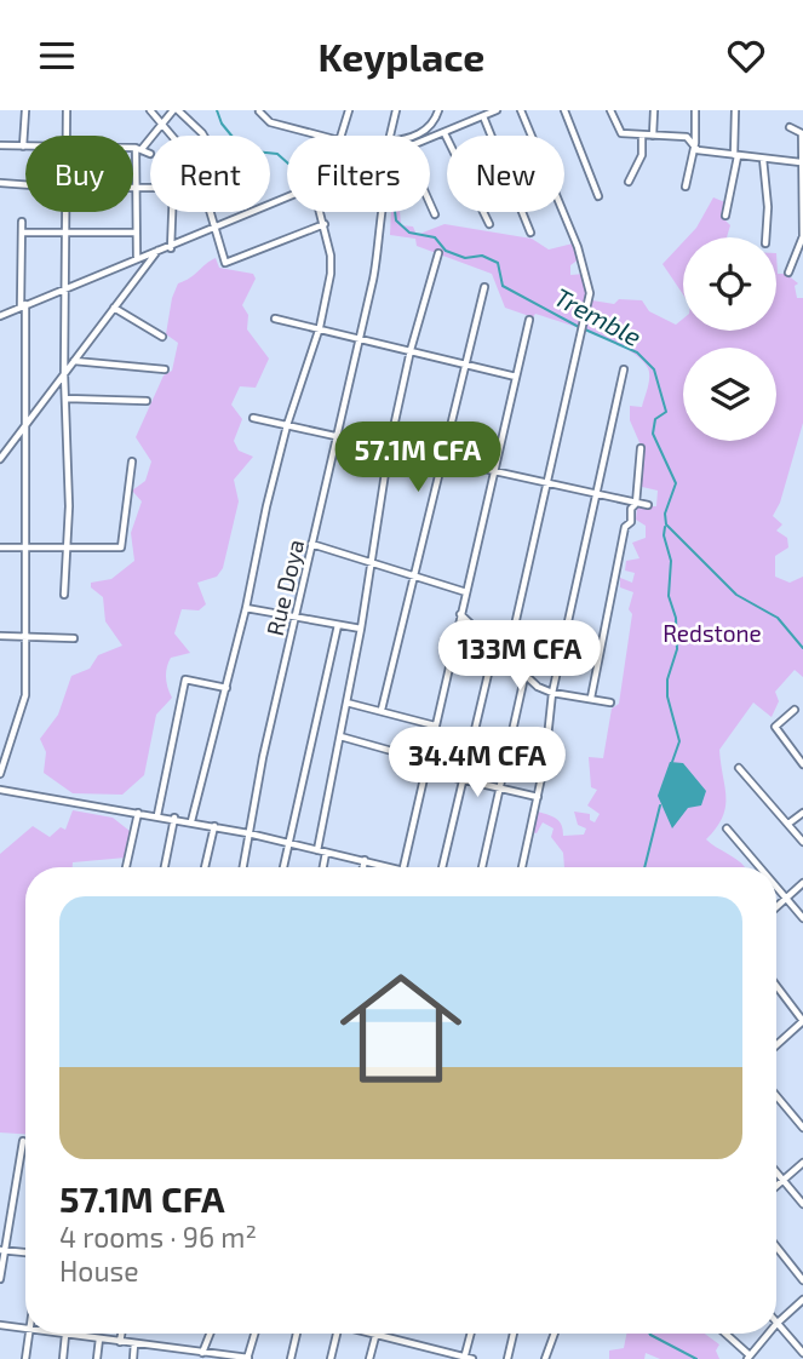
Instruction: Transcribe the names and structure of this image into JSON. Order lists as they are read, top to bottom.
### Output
{
  "streets": {
    "street": ["Rue Doya"]
  },
  "water": ["Tremble"],
  "parks": ["Redstone"],
  "page": {
    "header": "Keyplace",
    "chip": [
      "Buy",
      "Rent",
      "Filters",
      "New"
    ],
    "price": ["57.1M CFA", "133M CFA", "34.4M CFA"],
    "list": [
      {
        "name": "57.1M CFA",
        "note": "4 rooms · 96 m² · House"
      }
    ]
  }
}
